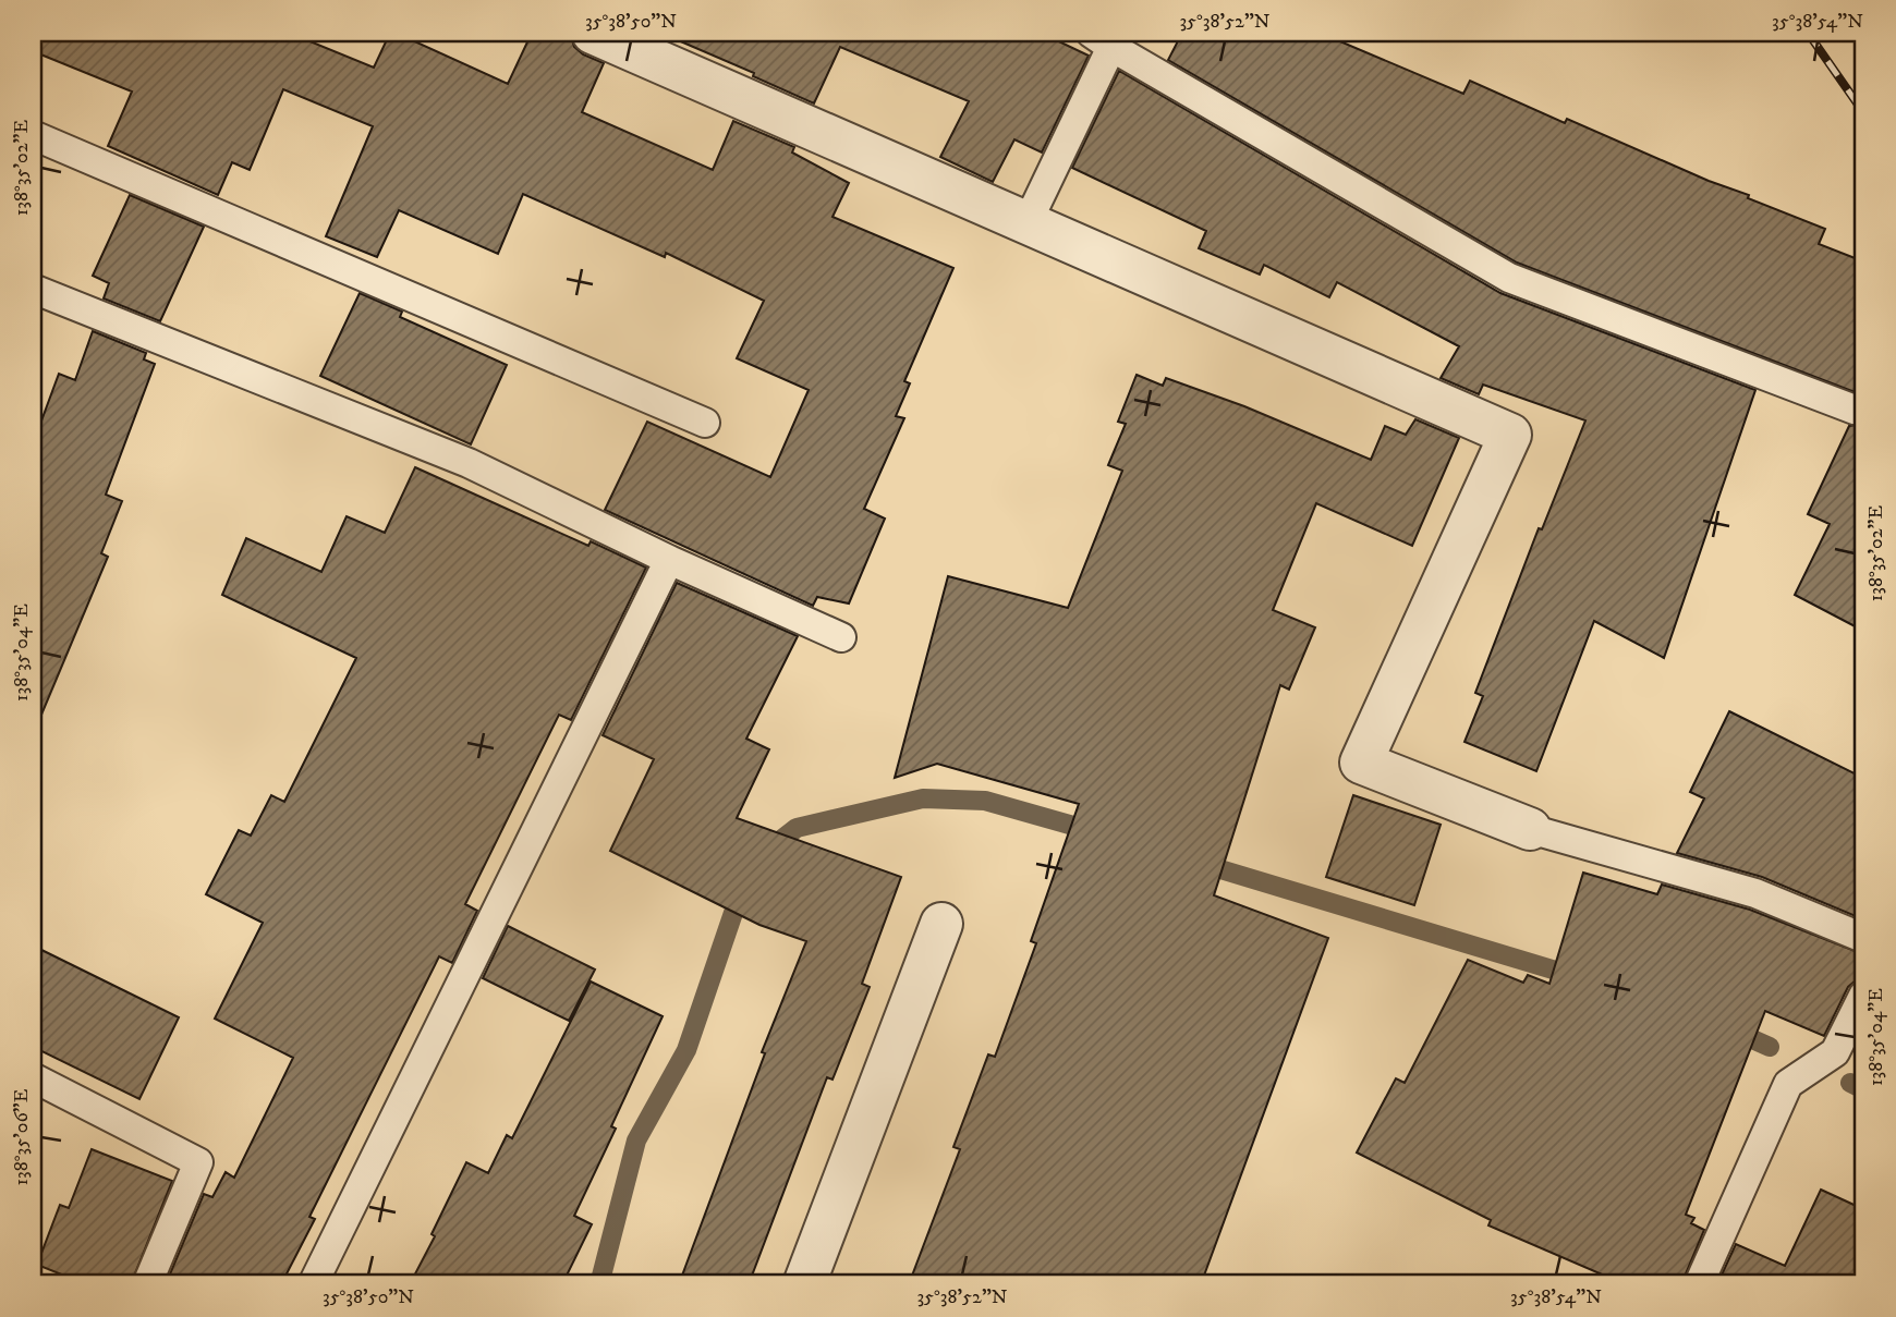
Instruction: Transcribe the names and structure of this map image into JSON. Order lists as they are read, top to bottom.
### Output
{
  "coordinates": [
    "35°38'50\"N",
    "35°38'52\"N",
    "35°38'54\"N",
    "138°35'02\"E",
    "138°35'04\"E",
    "138°35'06\"E"
  ]
}
